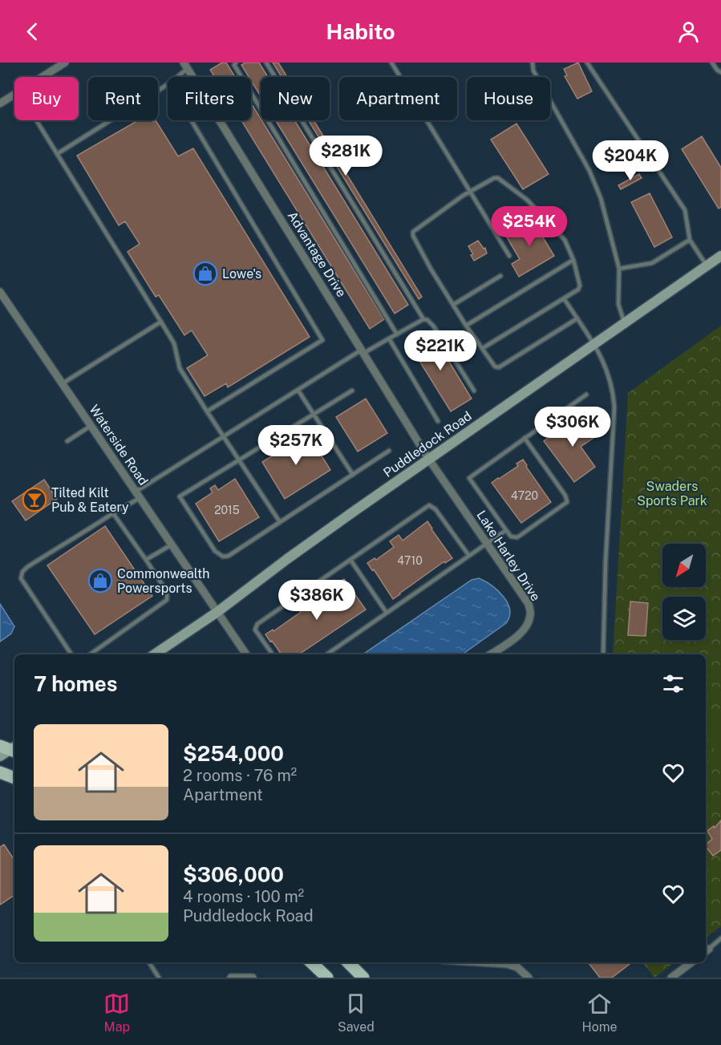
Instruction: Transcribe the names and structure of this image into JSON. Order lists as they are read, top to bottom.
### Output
{
  "streets": {
    "main road": ["Puddledock Road"],
    "street": ["Advantage Drive", "Waterside Road", "Lake Harley Drive"]
  },
  "crossings": [
    ["Advantage Drive", "Puddledock Road"],
    ["Advantage Drive", "Lake Harley Drive"],
    ["Puddledock Road", "Waterside Road"],
    ["Puddledock Road", "Lake Harley Drive"]
  ],
  "parks": ["Swaders Sports Park"],
  "places": {
    "shop": ["Lowe's", "Commonwealth Powersports"],
    "bar": ["Tilted Kilt Pub & Eatery"]
  },
  "house_numbers": ["4720", "2015", "4710"],
  "north": "bottom left",
  "page": {
    "header": "Habito",
    "chip": [
      "Buy",
      "Rent",
      "Filters",
      "New",
      "Apartment",
      "House"
    ],
    "price": [
      "$281K",
      "$204K",
      "$254K",
      "$221K",
      "$306K",
      "$257K",
      "$386K"
    ],
    "heading": "7 homes",
    "list": [
      {
        "name": "$254,000",
        "note": "2 rooms · 76 m² · Apartment"
      },
      {
        "name": "$306,000",
        "note": "4 rooms · 100 m² · Puddledock Road"
      }
    ],
    "tabs": ["Map", "Saved", "Home"]
  }
}
